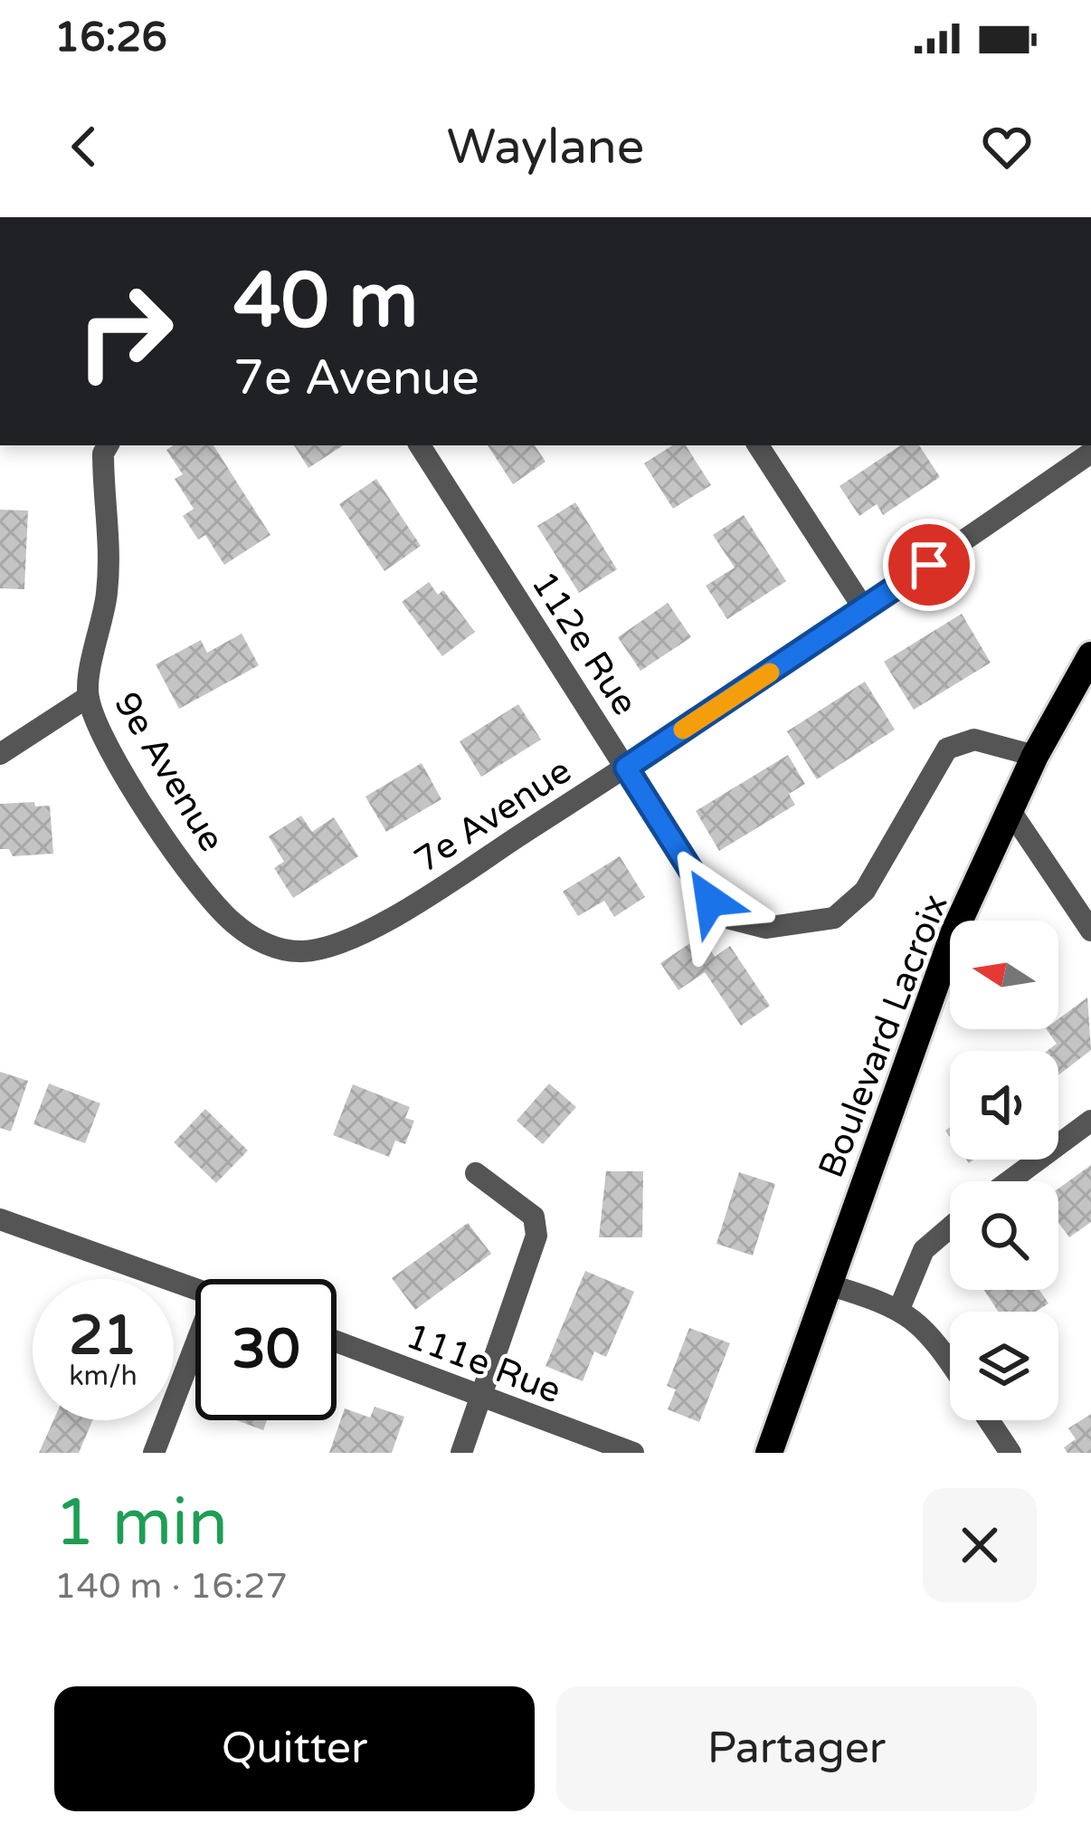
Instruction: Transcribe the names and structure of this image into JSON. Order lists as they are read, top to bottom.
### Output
{
  "streets": {
    "main road": ["Boulevard Lacroix"],
    "street": [
      "112e Rue",
      "9e Avenue",
      "7e Avenue",
      "111e Rue"
    ]
  },
  "crossings": [
    ["112e Rue", "7e Avenue"],
    ["112e Rue", "Boulevard Lacroix"],
    ["9e Avenue", "7e Avenue"]
  ],
  "north": "left",
  "page": {
    "status": "16:26",
    "header": "Waylane",
    "turn": ["40 m", "7e Avenue"],
    "speed": "21 km/h",
    "limit": "30",
    "heading": ["1 min", "140 m · 16:27"],
    "buttons": ["Quitter", "Partager"]
  }
}
